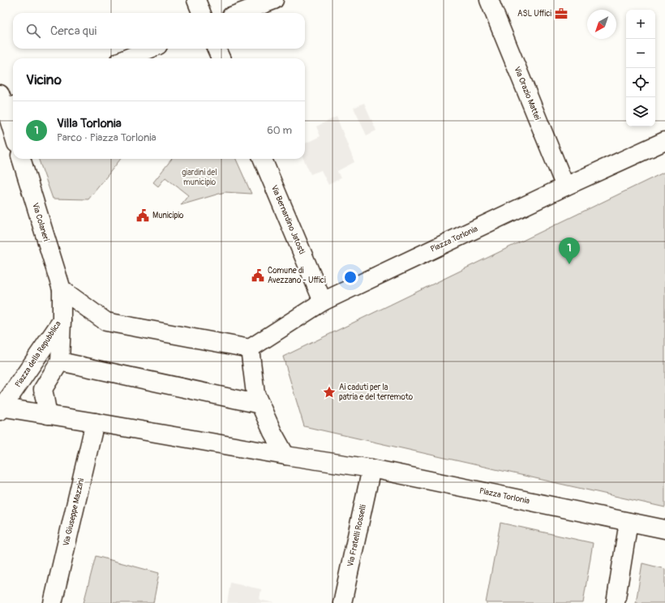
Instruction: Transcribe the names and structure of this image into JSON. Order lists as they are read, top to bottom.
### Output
{
  "streets": {
    "street": [
      "Via Orazio Mattei",
      "Via Bernardino Jatosti",
      "Via Colaneri",
      "Piazza Torlonia",
      "Piazza della Repubblica",
      "Via Giuseppe Mazzini",
      "Via Fratelli Rosselli"
    ]
  },
  "crossings": [
    ["Via Orazio Mattei", "Piazza Torlonia"],
    ["Via Bernardino Jatosti", "Piazza Torlonia"],
    ["Via Colaneri", "Piazza della Repubblica"],
    ["Piazza Torlonia", "Piazza della Repubblica"],
    ["Piazza Torlonia", "Via Fratelli Rosselli"],
    ["Piazza della Repubblica", "Via Giuseppe Mazzini"]
  ],
  "parks": ["giardini del municipio"],
  "places": {
    "office": ["ASL Uffici"],
    "public building": ["Municipio", "Comune di Avezzano - Uffici"],
    "place": ["Ai caduti per la patria e del terremoto"]
  },
  "north": "bottom left",
  "page": {
    "map_buttons": ["+", "−"],
    "search": "Cerca qui",
    "heading": "Vicino",
    "list": [
      {
        "mark": "1",
        "name": "Villa Torlonia",
        "note": "Parco · Piazza Torlonia",
        "value": "60 m"
      }
    ],
    "pins": "1"
  }
}
